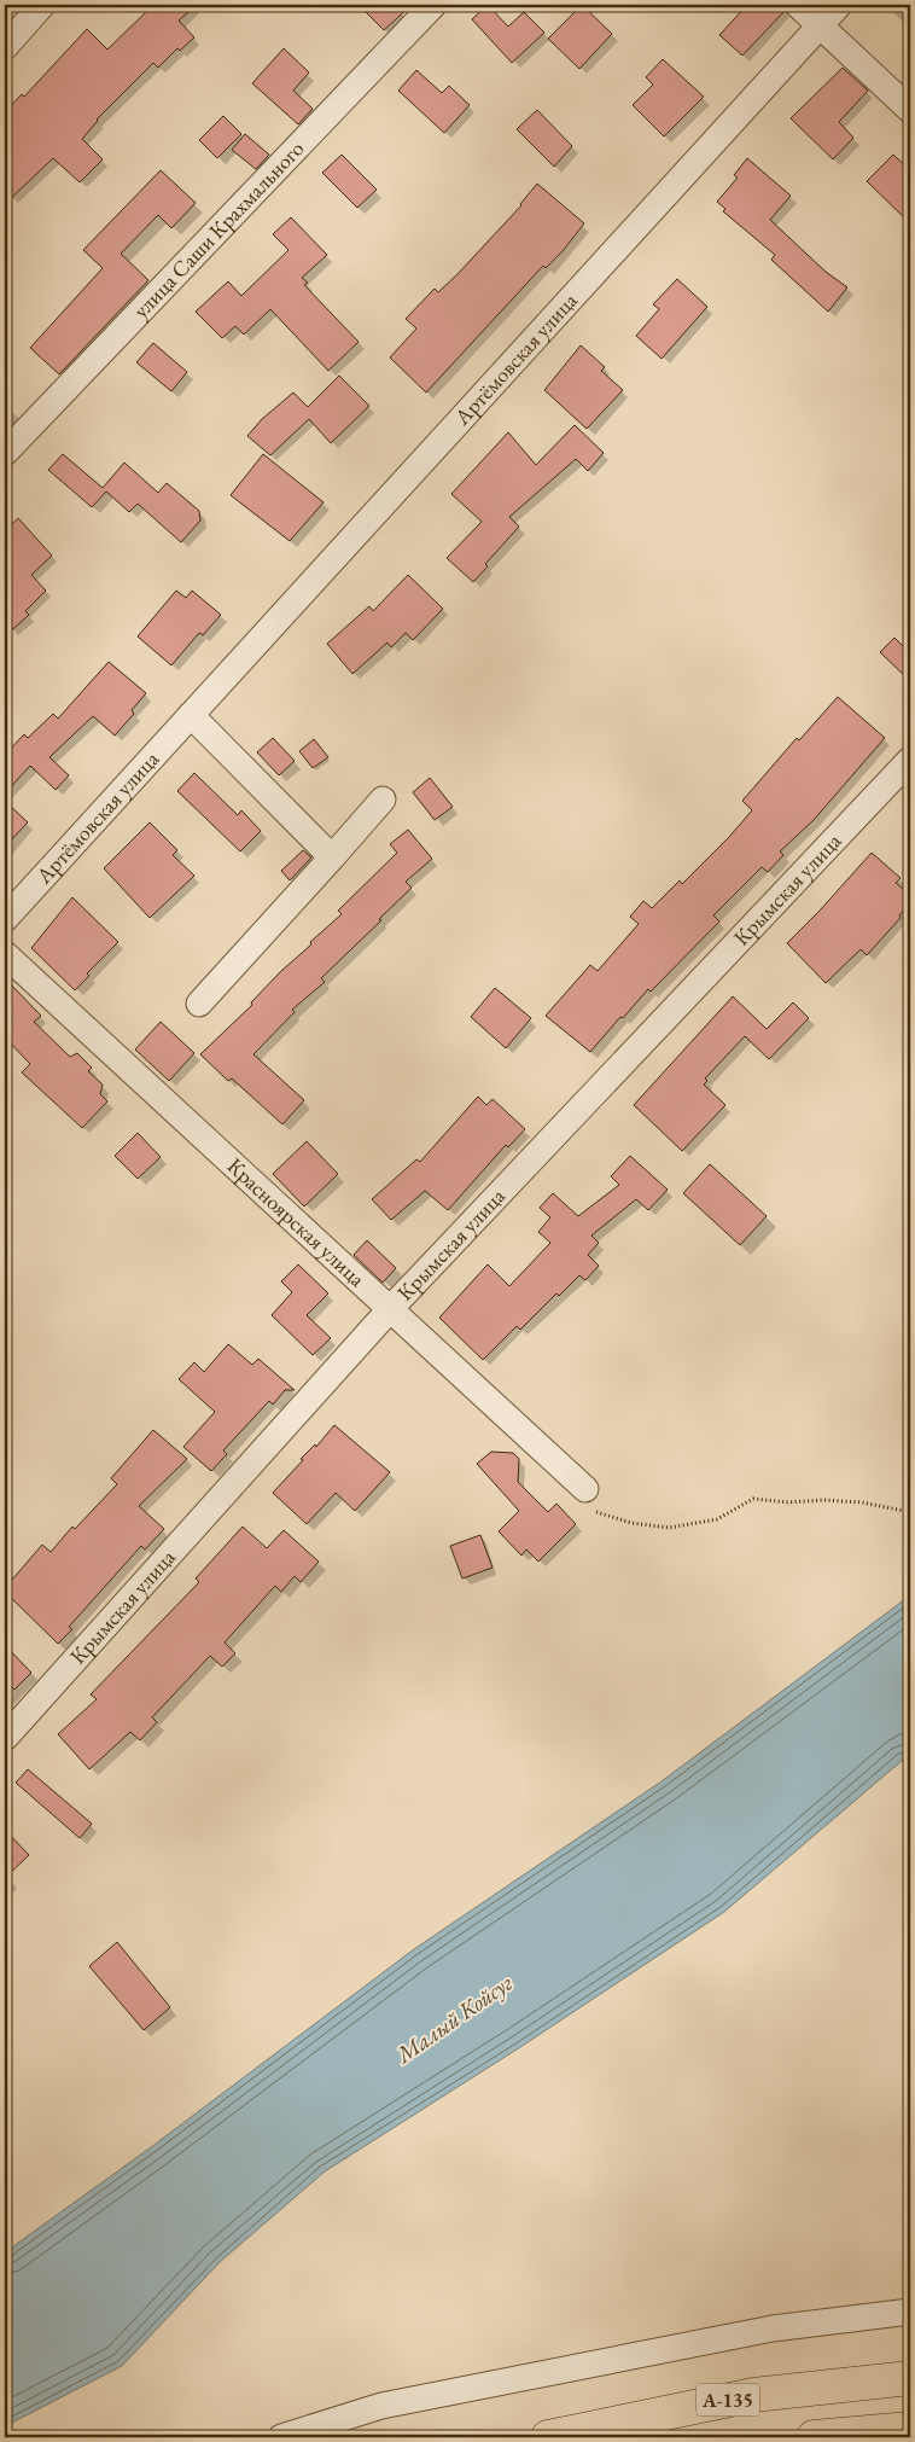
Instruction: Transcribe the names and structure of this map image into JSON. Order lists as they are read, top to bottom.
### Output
{
  "streets": {
    "highway": ["А-135"],
    "street": [
      "улица Саши Крахмального",
      "Артёмовская улица",
      "Крымская улица",
      "Красноярская улица"
    ]
  },
  "crossings": [
    ["Крымская улица", "Красноярская улица"]
  ],
  "water": ["Малый Койсуг"]
}
